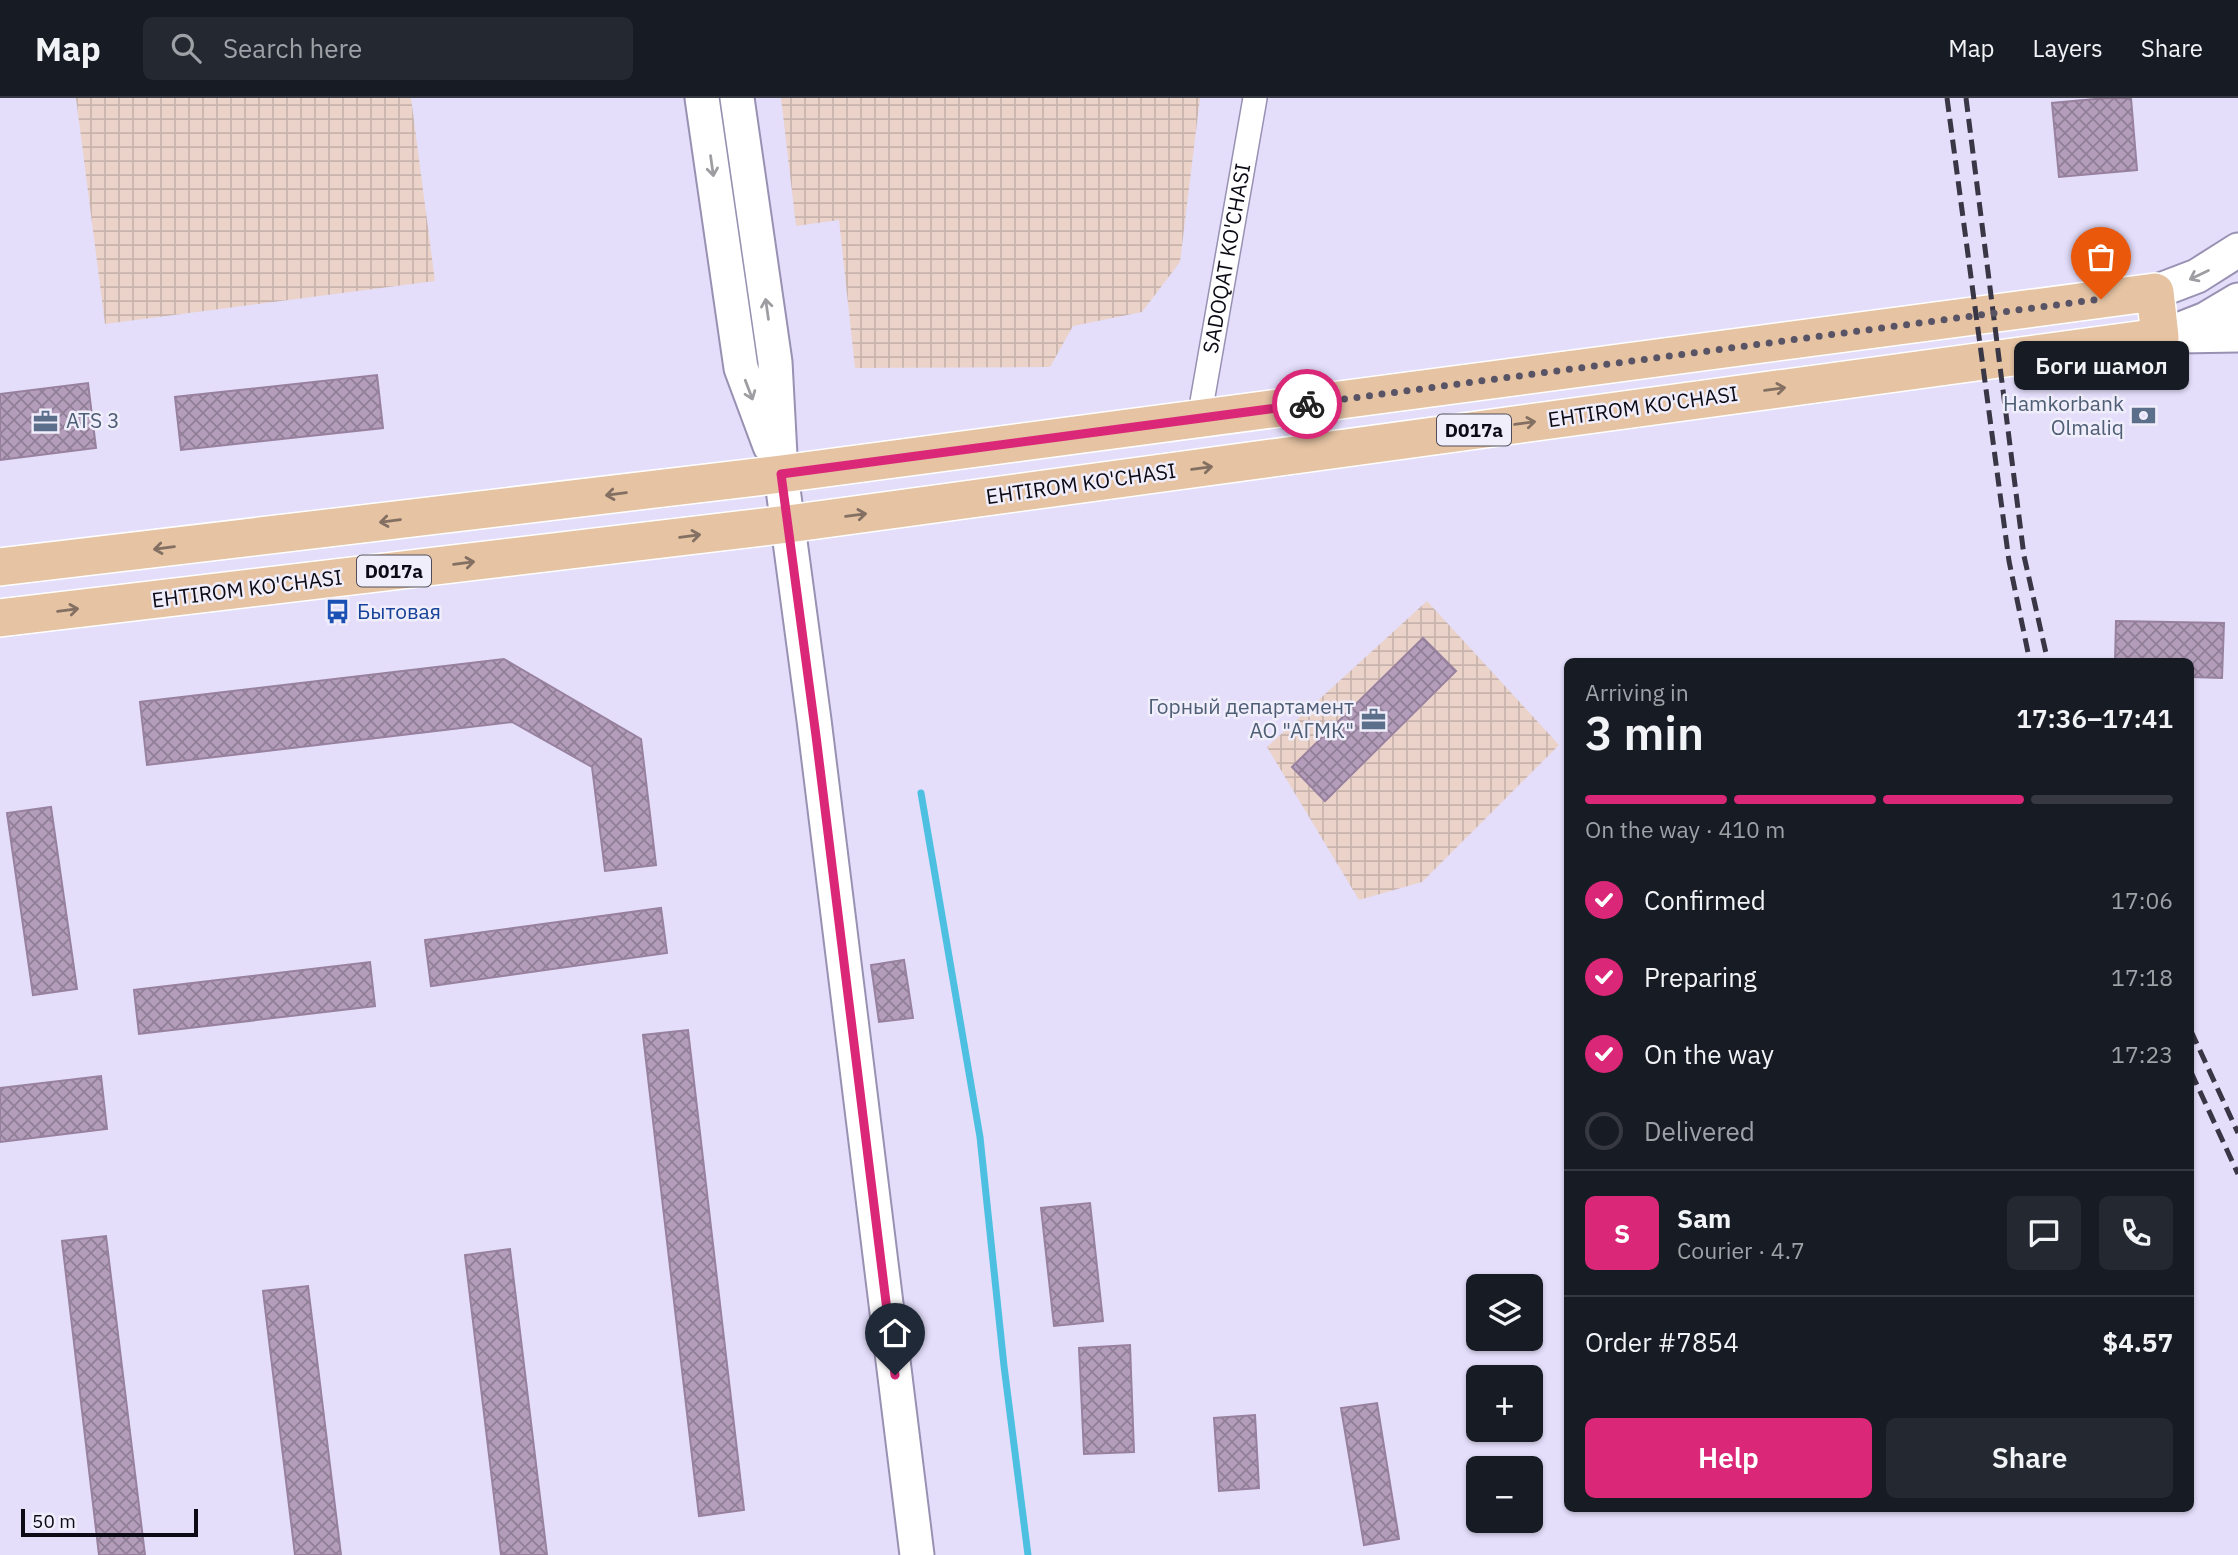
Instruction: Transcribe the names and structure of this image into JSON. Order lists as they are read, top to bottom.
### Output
{
  "streets": {
    "main road": ["EHTIROM KO'CHASI", "D017a"],
    "street": ["SADOQAT KO'CHASI"]
  },
  "crossings": [
    ["SADOQAT KO'CHASI", "D017a"]
  ],
  "places": {
    "other": ["Боги шамол"],
    "bank": ["Hamkorbank Olmaliq"],
    "office": ["ATS 3", "Горный департамент АО \"АГМК\""],
    "bus stop": ["Бытовая"]
  },
  "scale_bar": "50 m",
  "page": {
    "header": "Map",
    "search": "Search here",
    "nav": ["Map", "Layers", "Share"],
    "bubble": "Боги шамол",
    "heading": ["3 min", "Arriving in", "17:36–17:41"],
    "panel": [
      "Sam",
      "Courier · 4.7",
      "Order #7854",
      "$4.57"
    ],
    "bar": "On the way · 410 m",
    "list": [
      ["Confirmed", "17:06"],
      ["Preparing", "17:18"],
      ["On the way", "17:23"],
      "Delivered"
    ],
    "round": "S",
    "map_buttons": ["+", "−"],
    "buttons": ["Help", "Share"],
    "scale": "50 m"
  }
}
